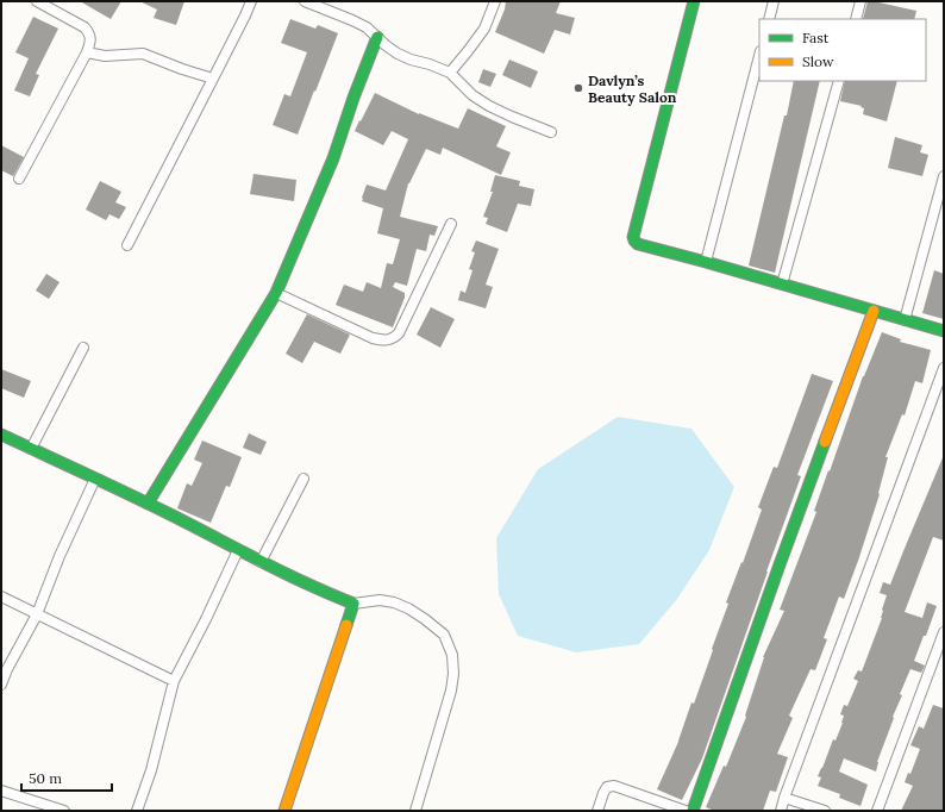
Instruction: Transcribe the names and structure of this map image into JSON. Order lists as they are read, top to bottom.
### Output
{
  "places": ["Davlyn’s Beauty Salon"],
  "legend": ["Fast", "Slow"],
  "scale_bar": "50 m"
}
